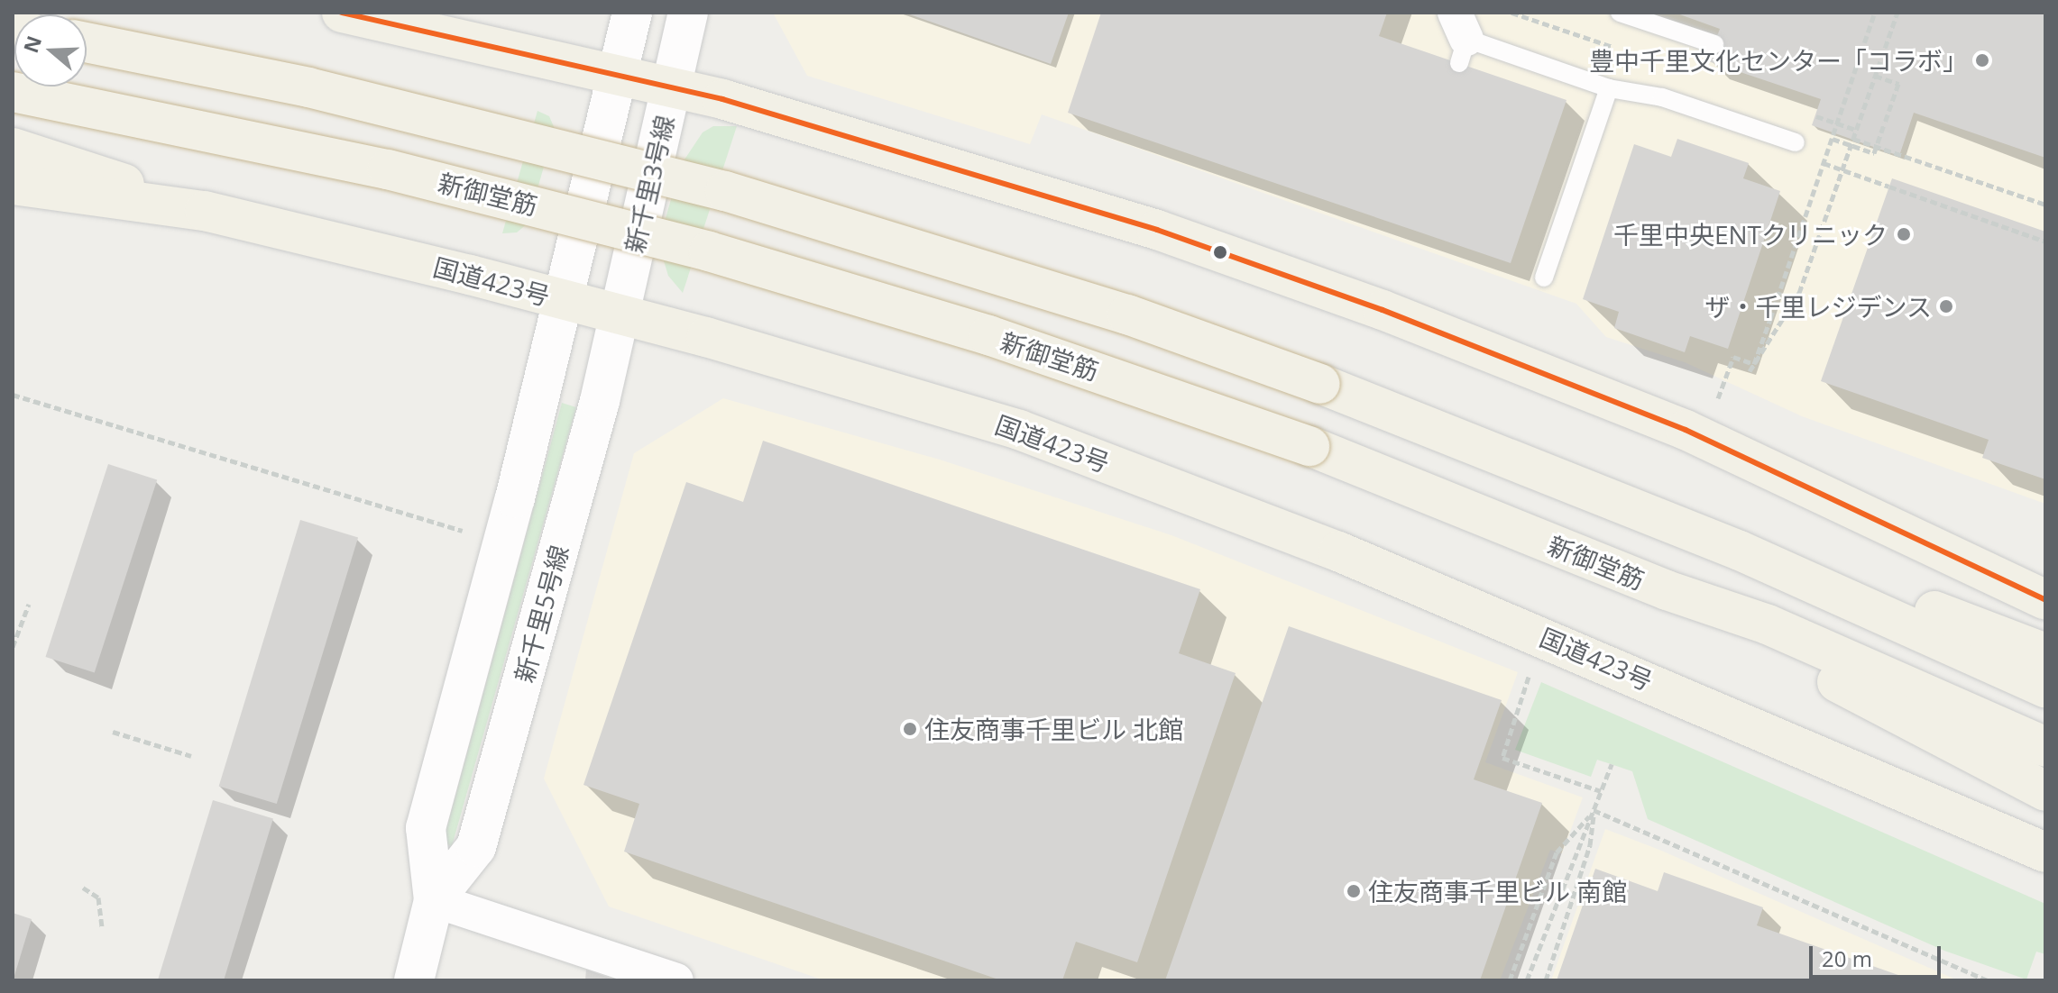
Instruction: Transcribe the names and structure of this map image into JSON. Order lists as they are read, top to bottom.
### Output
{
  "streets": {
    "highway": ["新御堂筋", "国道423号"],
    "street": ["新千里3号線", "新千里5号線"]
  },
  "crossings": [
    ["新千里3号線", "国道423号"],
    ["新千里3号線", "新千里5号線"],
    ["国道423号", "新千里5号線"]
  ],
  "places": [
    "豊中千里文化センター「コラボ」",
    "千里中央ENTクリニック",
    "ザ・千里レジデンス",
    "住友商事千里ビル 北館",
    "住友商事千里ビル 南館"
  ],
  "scale_bar": "20 m",
  "north": "left"
}
